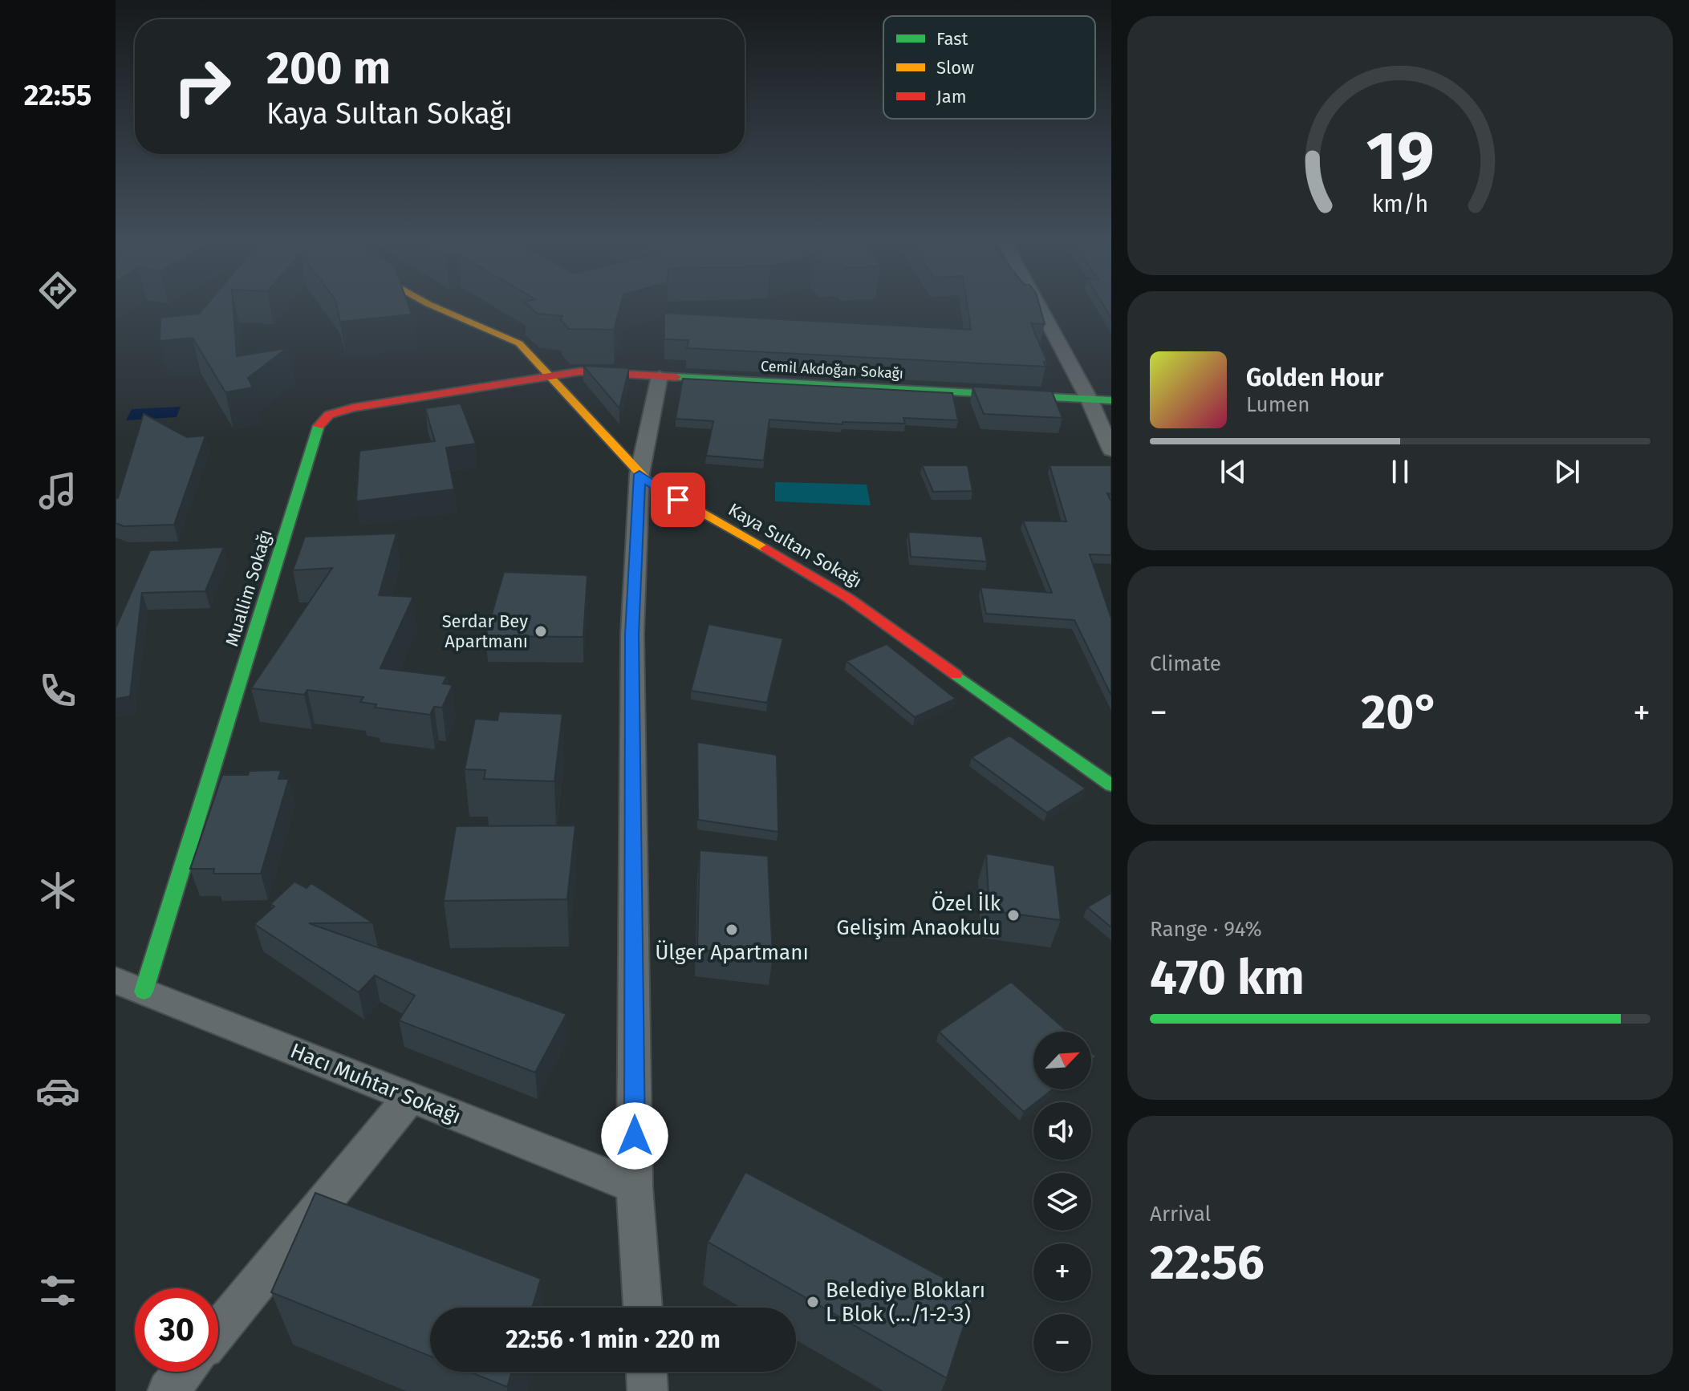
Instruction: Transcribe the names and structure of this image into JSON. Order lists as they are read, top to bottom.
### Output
{
  "streets": {
    "street": [
      "Cemil Akdoğan Sokağı",
      "Kaya Sultan Sokağı",
      "Muallim Sokağı",
      "Hacı Muhtar Sokağı"
    ]
  },
  "crossings": [
    ["Cemil Akdoğan Sokağı", "Kaya Sultan Sokağı"],
    ["Cemil Akdoğan Sokağı", "Muallim Sokağı"],
    ["Kaya Sultan Sokağı", "Muallim Sokağı"],
    ["Muallim Sokağı", "Hacı Muhtar Sokağı"]
  ],
  "places": [
    "Serdar Bey Apartmanı",
    "Özel İlk Gelişim Anaokulu",
    "Ülger Apartmanı",
    "Belediye Blokları L Blok (.../1-2-3)"
  ],
  "legend": ["Fast", "Slow", "Jam"],
  "north": "top right",
  "page": {
    "tabs": "22:55",
    "turn": ["200 m", "Kaya Sultan Sokağı"],
    "song": ["Golden Hour", "Lumen"],
    "tile": [
      "Climate",
      ["Range · 94%", "470 km"],
      ["Arrival", "22:56"]
    ],
    "heat": ["−", "20°", "+"],
    "map_buttons": ["+", "−"],
    "limit": "30",
    "trip": "22:56 · 1 min · 220 m",
    "gauge": ["19", "km/h"]
  }
}
